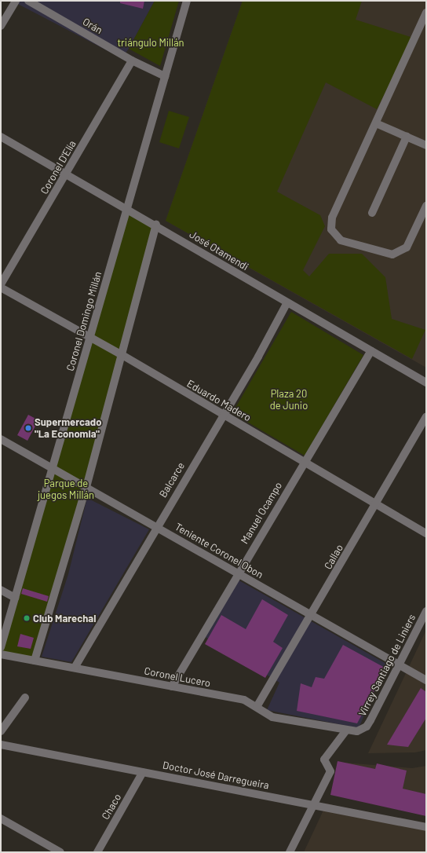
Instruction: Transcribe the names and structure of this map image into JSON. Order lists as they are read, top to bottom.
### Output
{
  "streets": {
    "street": [
      "Orán",
      "Coronel D'Elía",
      "José Otamendi",
      "Coronel Domingo Millán",
      "Eduardo Madero",
      "Balcarce",
      "Manuel Ocampo",
      "Teniente Coronel Obon",
      "Callao",
      "Virrey Santiago de Liniers",
      "Coronel Lucero",
      "Doctor José Darregueira",
      "Chaco"
    ]
  },
  "crossings": [
    ["Orán", "Coronel D'Elía"],
    ["Orán", "Coronel Domingo Millán"],
    ["Coronel D'Elía", "José Otamendi"],
    ["José Otamendi", "Coronel Domingo Millán"],
    ["José Otamendi", "Balcarce"],
    ["José Otamendi", "Manuel Ocampo"],
    ["Coronel Domingo Millán", "Eduardo Madero"],
    ["Coronel Domingo Millán", "Teniente Coronel Obon"],
    ["Eduardo Madero", "Balcarce"],
    ["Eduardo Madero", "Manuel Ocampo"],
    ["Eduardo Madero", "Callao"],
    ["Balcarce", "Teniente Coronel Obon"],
    ["Balcarce", "Coronel Lucero"],
    ["Manuel Ocampo", "Teniente Coronel Obon"],
    ["Manuel Ocampo", "Coronel Lucero"],
    ["Teniente Coronel Obon", "Callao"],
    ["Teniente Coronel Obon", "Virrey Santiago de Liniers"],
    ["Callao", "Coronel Lucero"],
    ["Virrey Santiago de Liniers", "Coronel Lucero"],
    ["Doctor José Darregueira", "Chaco"]
  ],
  "parks": ["triángulo Millán", "Plaza 20 de Junio", "Parque de juegos Millán"],
  "places": ["Supermercado \"La Economia\"", "Club Marechal"]
}
